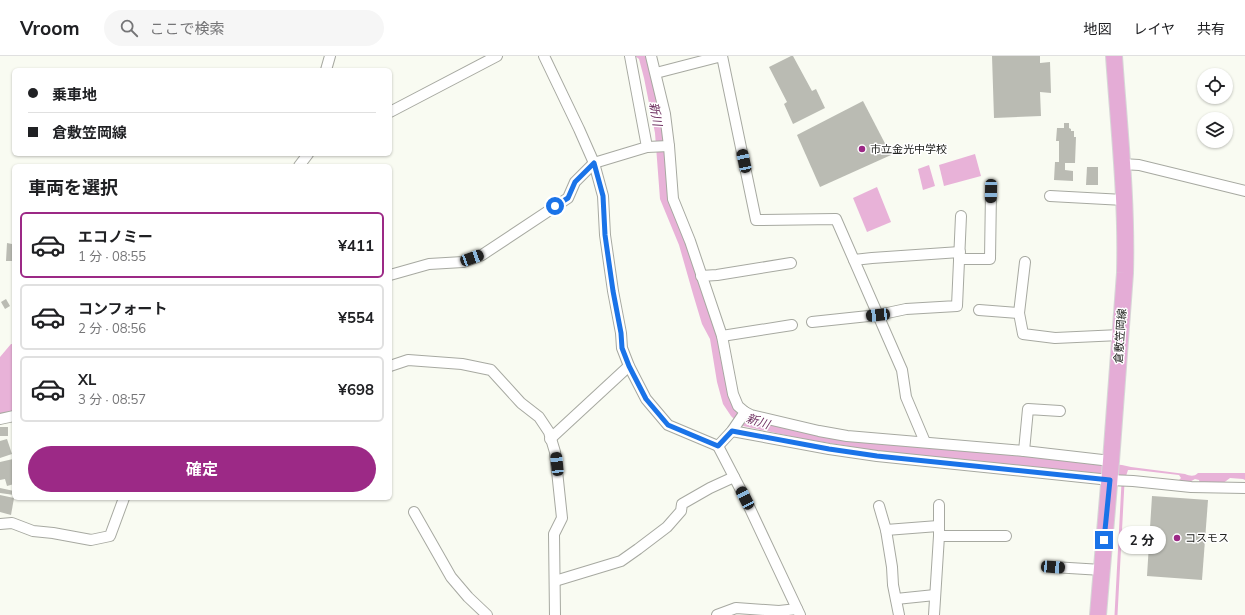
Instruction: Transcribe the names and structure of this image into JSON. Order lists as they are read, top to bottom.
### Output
{
  "streets": {
    "main road": ["倉敷笠岡線"]
  },
  "water": ["新川"],
  "places": ["市立金光中学校", "コスモス"],
  "page": {
    "header": "Vroom",
    "search": "ここで検索",
    "nav": ["地図", "レイヤ", "共有"],
    "banner": ["乗車地", "倉敷笠岡線"],
    "heading": "車両を選択",
    "list": [
      {
        "name": "エコノミー",
        "note": "1 分 · 08:55",
        "value": "¥411"
      },
      {
        "name": "コンフォート",
        "note": "2 分 · 08:56",
        "value": "¥554"
      },
      {
        "name": "XL",
        "note": "3 分 · 08:57",
        "value": "¥698"
      }
    ],
    "buttons": "確定",
    "bubble": "2 分"
  }
}
